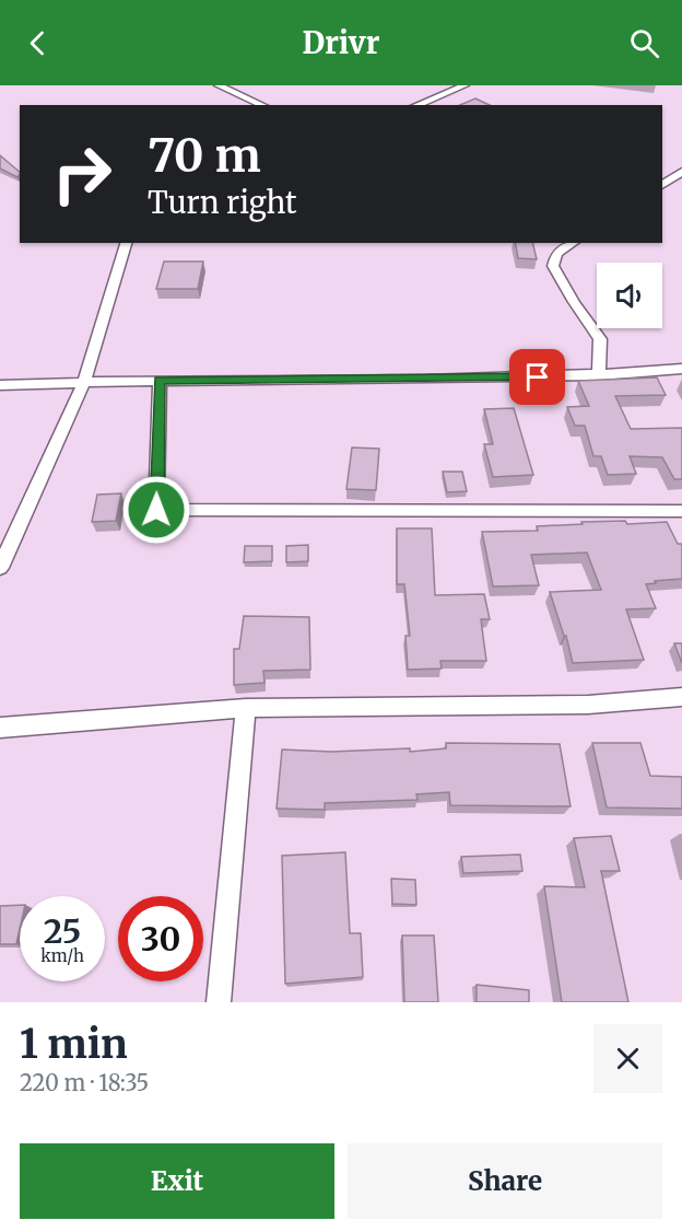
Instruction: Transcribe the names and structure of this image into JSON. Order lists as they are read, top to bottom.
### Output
{
  "page": {
    "header": "Drivr",
    "turn": ["70 m", "Turn right"],
    "speed": "25 km/h",
    "limit": "30",
    "heading": ["1 min", "220 m · 18:35"],
    "buttons": ["Exit", "Share"]
  }
}
